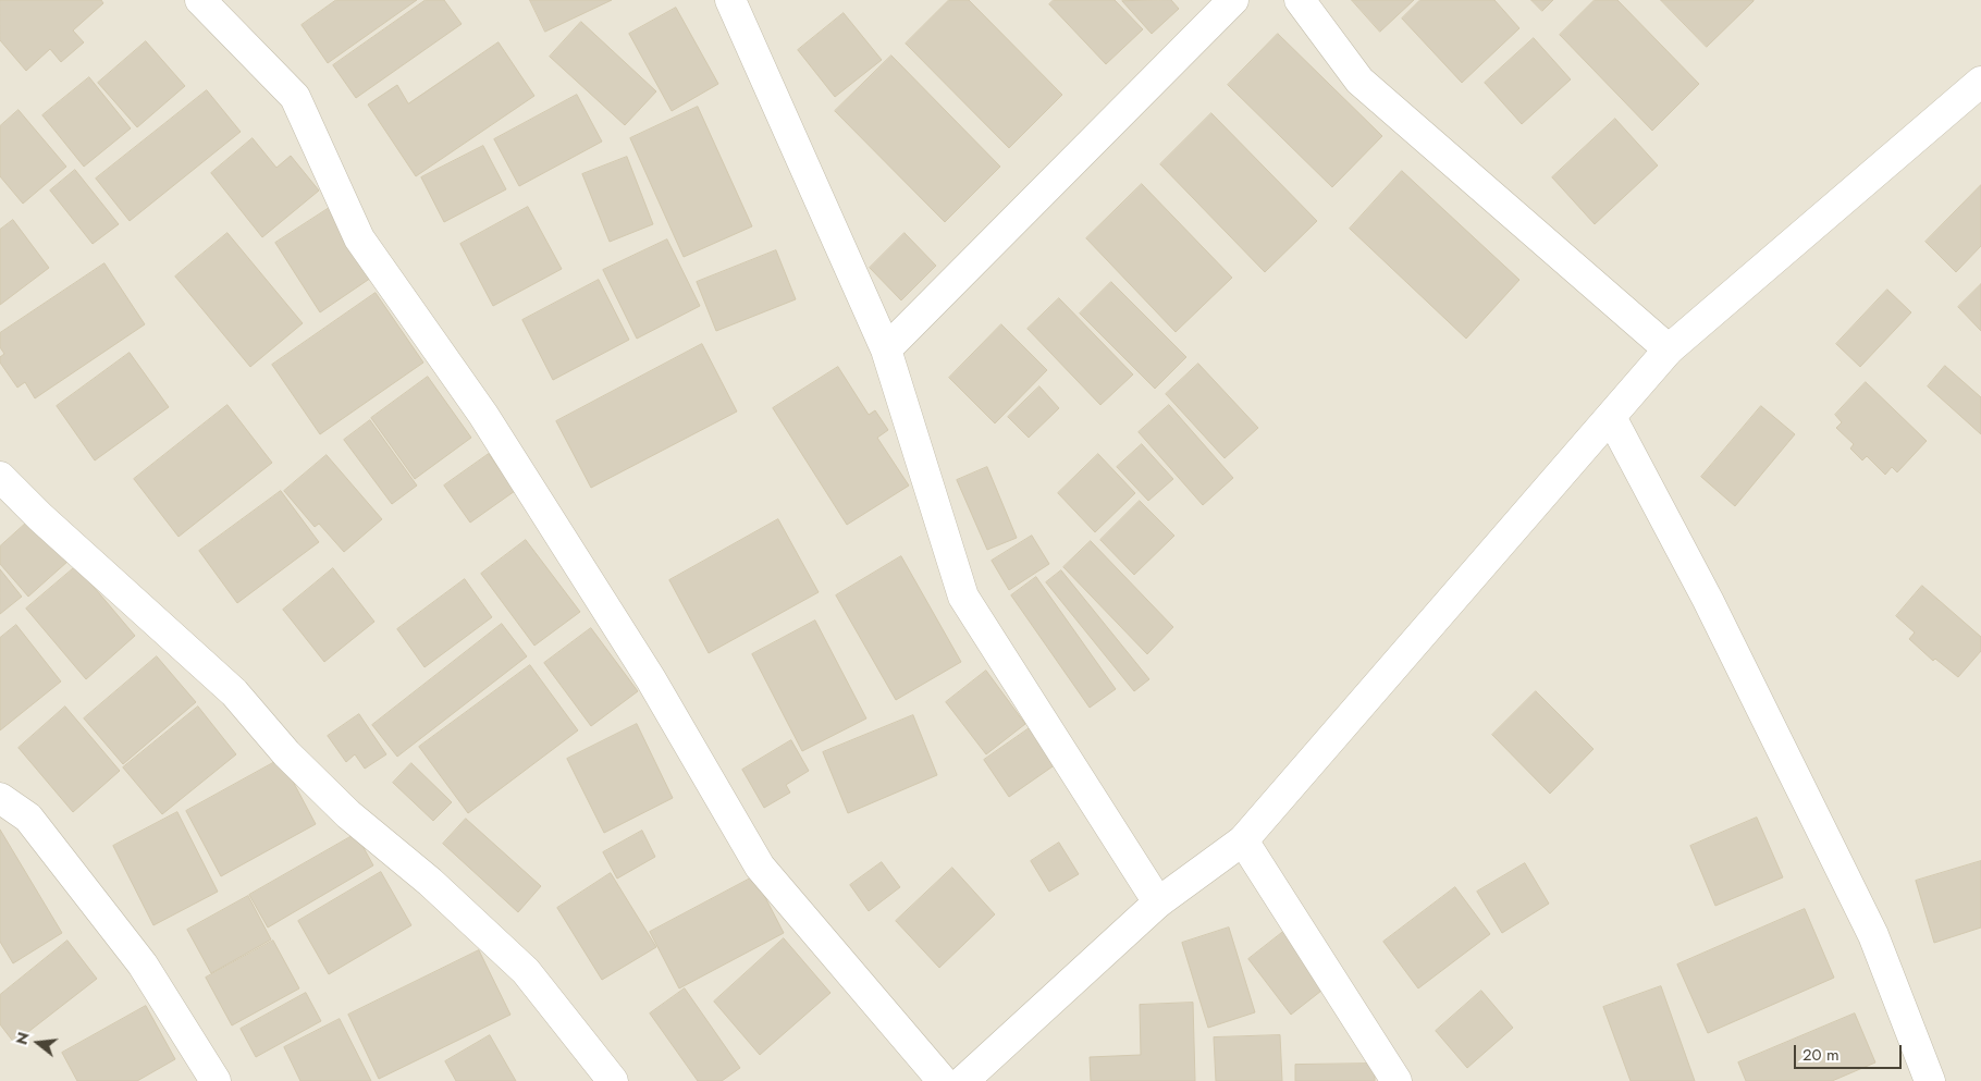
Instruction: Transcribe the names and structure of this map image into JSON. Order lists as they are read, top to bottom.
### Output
{
  "scale_bar": "20 m",
  "north": "left"
}
